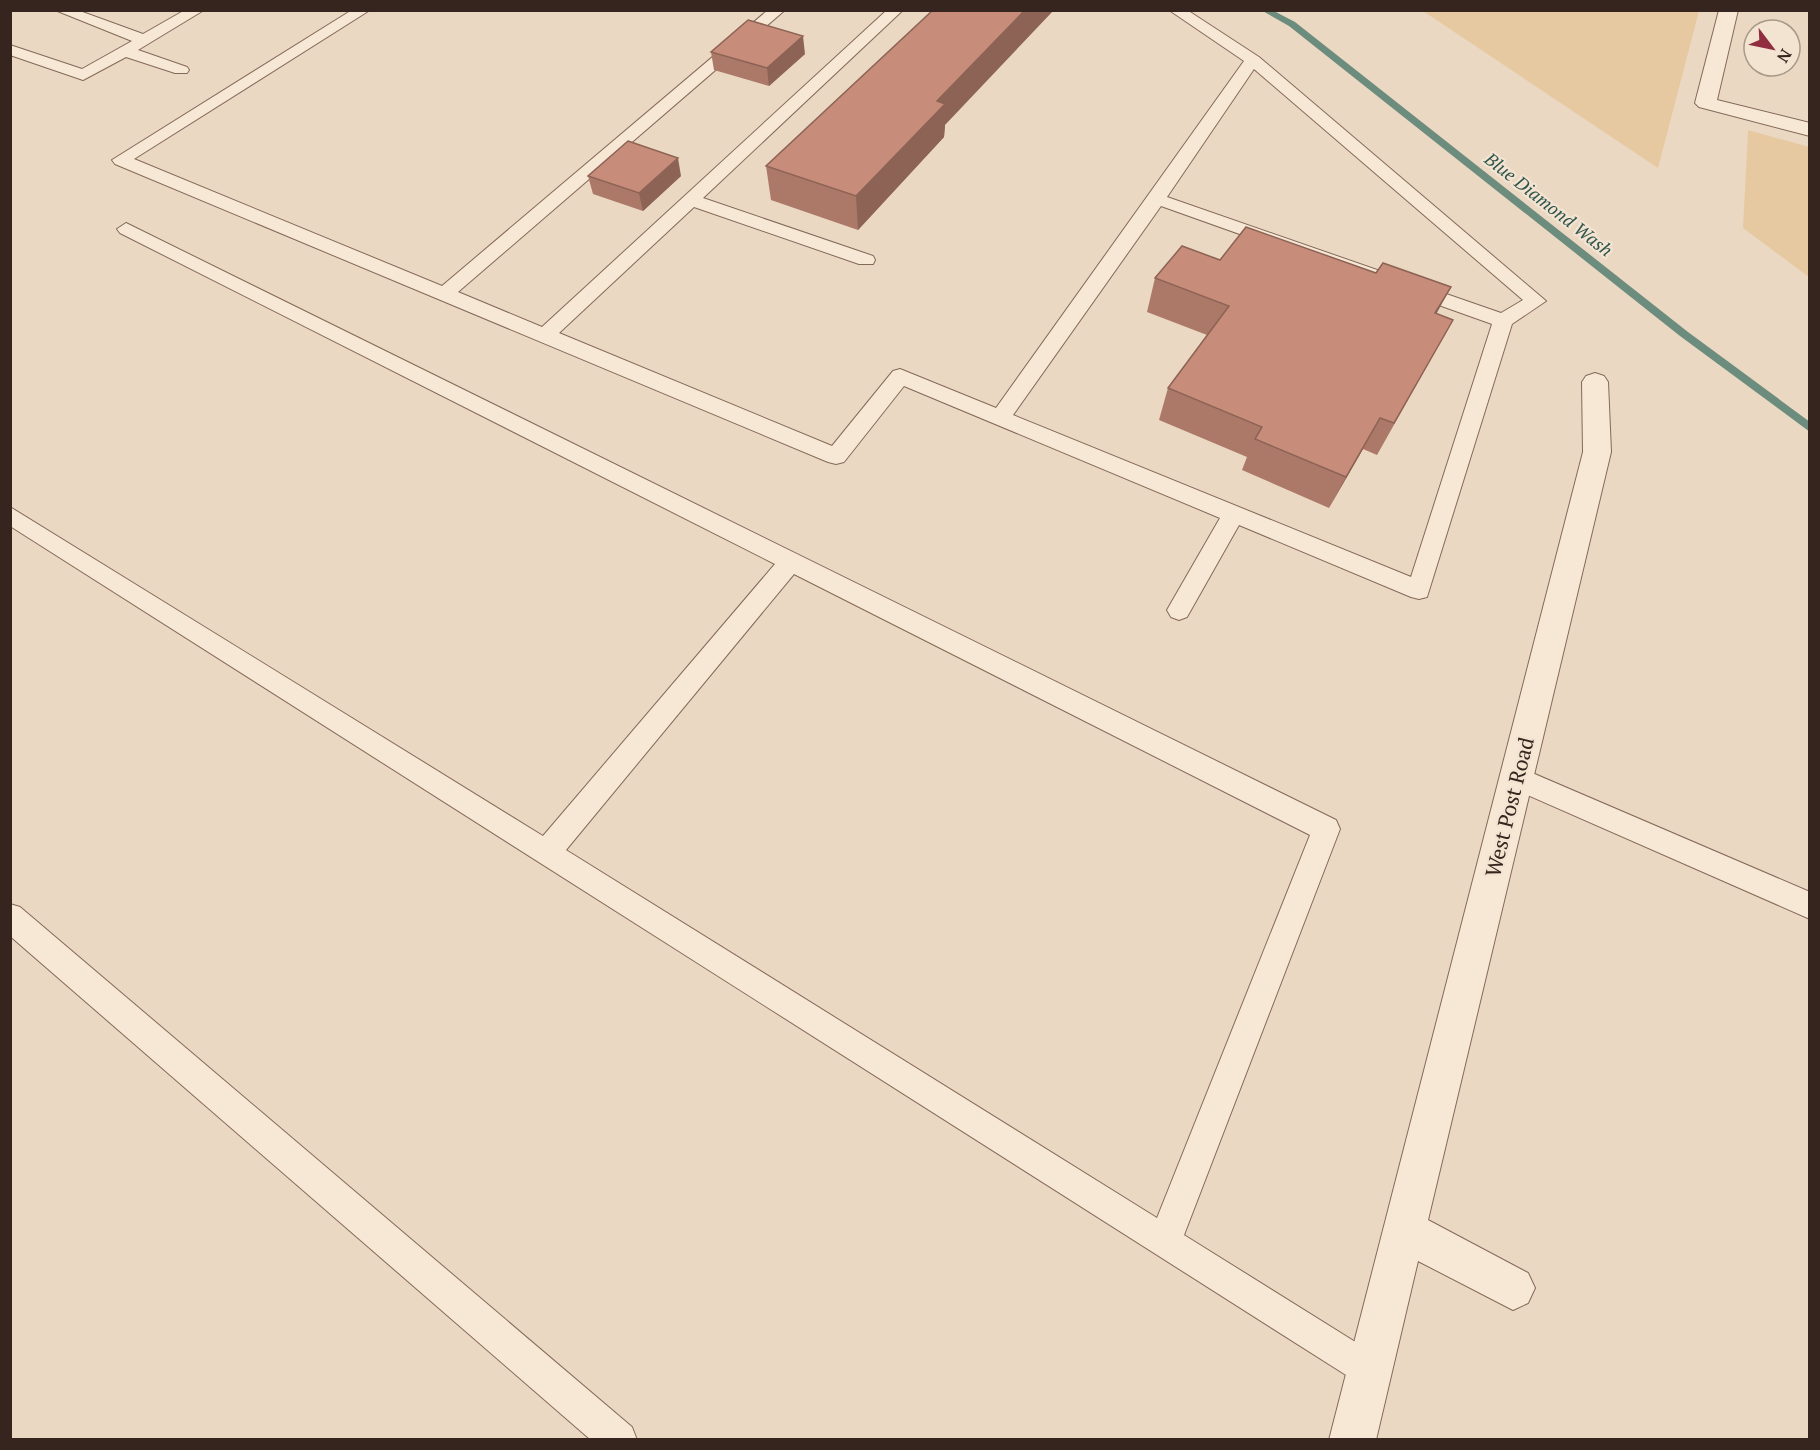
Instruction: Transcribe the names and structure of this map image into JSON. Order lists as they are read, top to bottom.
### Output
{
  "streets": {
    "street": ["West Post Road"]
  },
  "water": ["Blue Diamond Wash"],
  "north": "bottom right"
}
